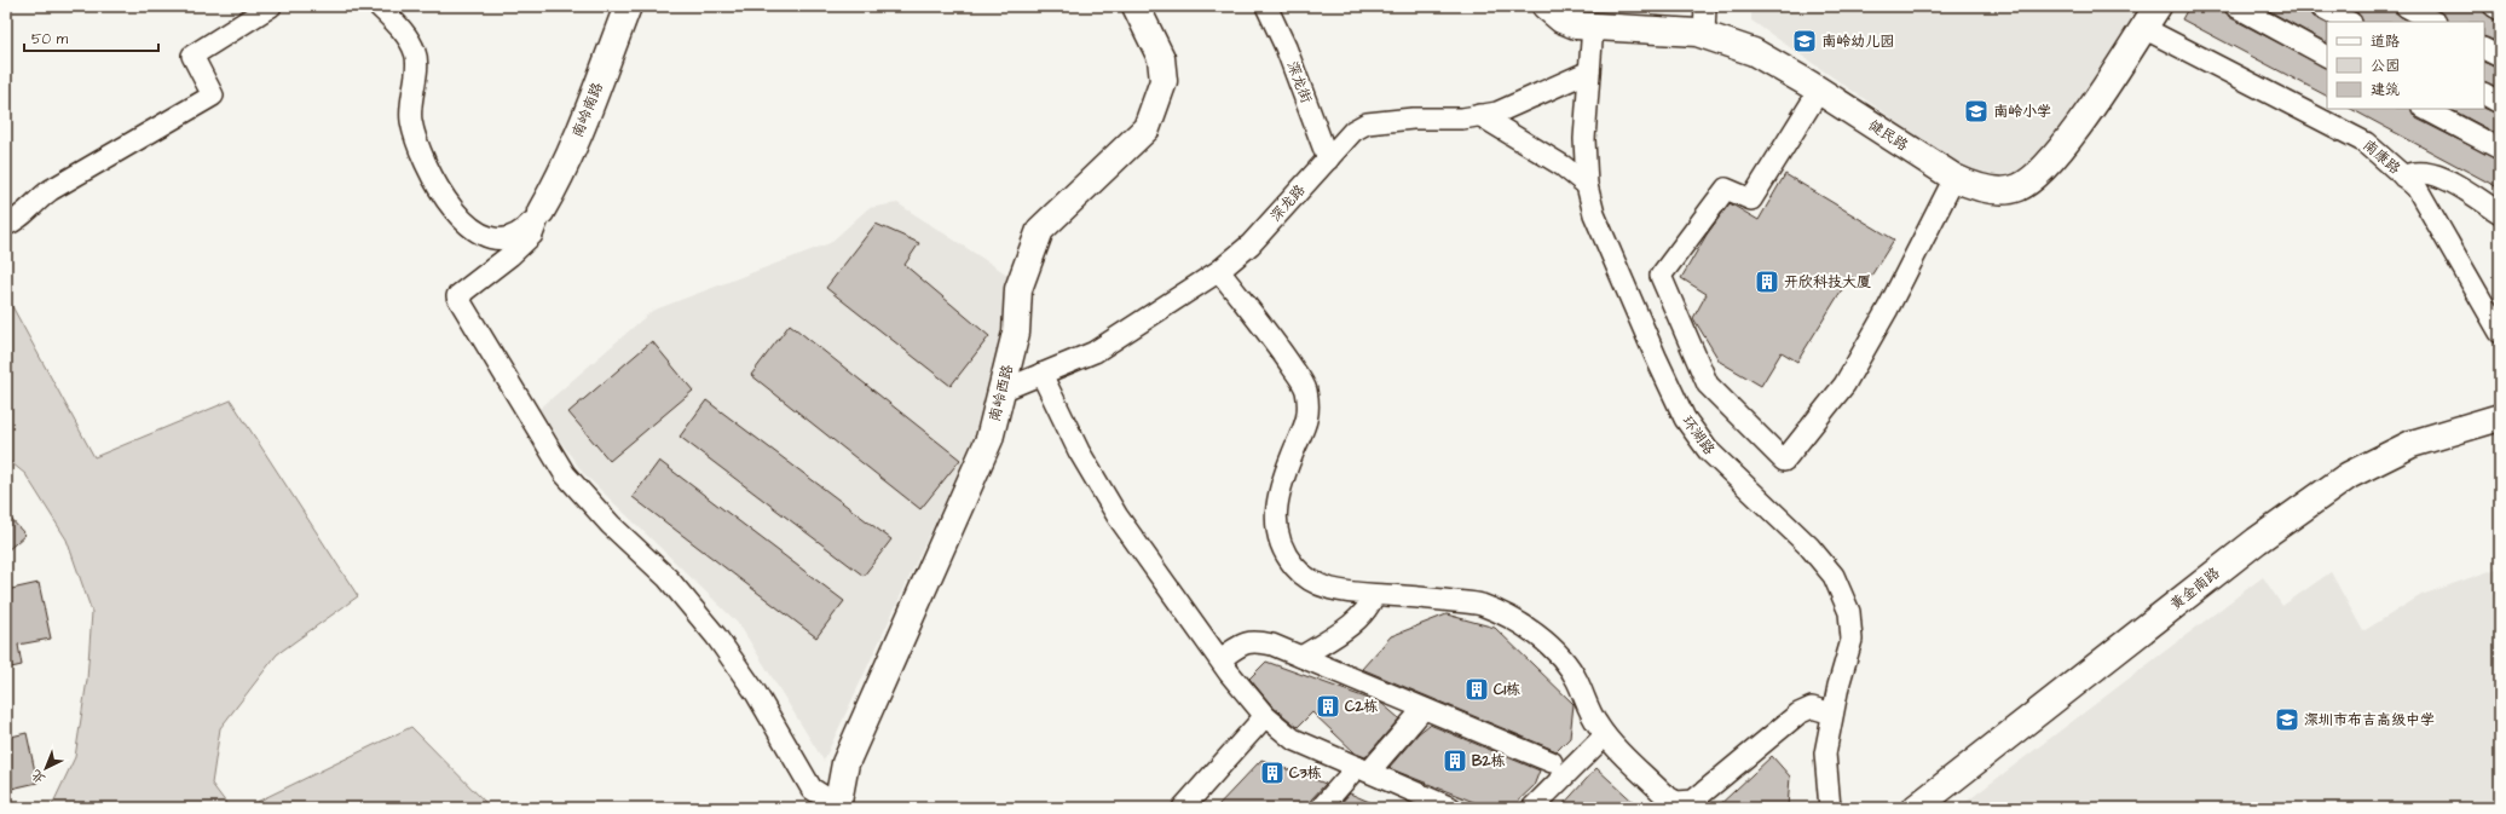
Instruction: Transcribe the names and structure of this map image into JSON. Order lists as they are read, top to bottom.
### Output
{
  "streets": {
    "street": [
      "深龙街",
      "南岭南路",
      "健民路",
      "南康路",
      "深龙路",
      "南岭西路",
      "环湖路",
      "黄金南路"
    ]
  },
  "crossings": [
    ["深龙街", "深龙路"],
    ["健民路", "南康路"],
    ["健民路", "环湖路"],
    ["深龙路", "南岭西路"],
    ["深龙路", "环湖路"]
  ],
  "places": {
    "school or university": ["南岭幼儿园", "南岭小学", "深圳市布吉高级中学"],
    "building": [
      "开欣科技大厦",
      "C1栋",
      "C2栋",
      "B2栋",
      "C3栋"
    ]
  },
  "legend": ["道路", "公园", "建筑"],
  "scale_bar": "50 m",
  "north": "bottom left"
}
